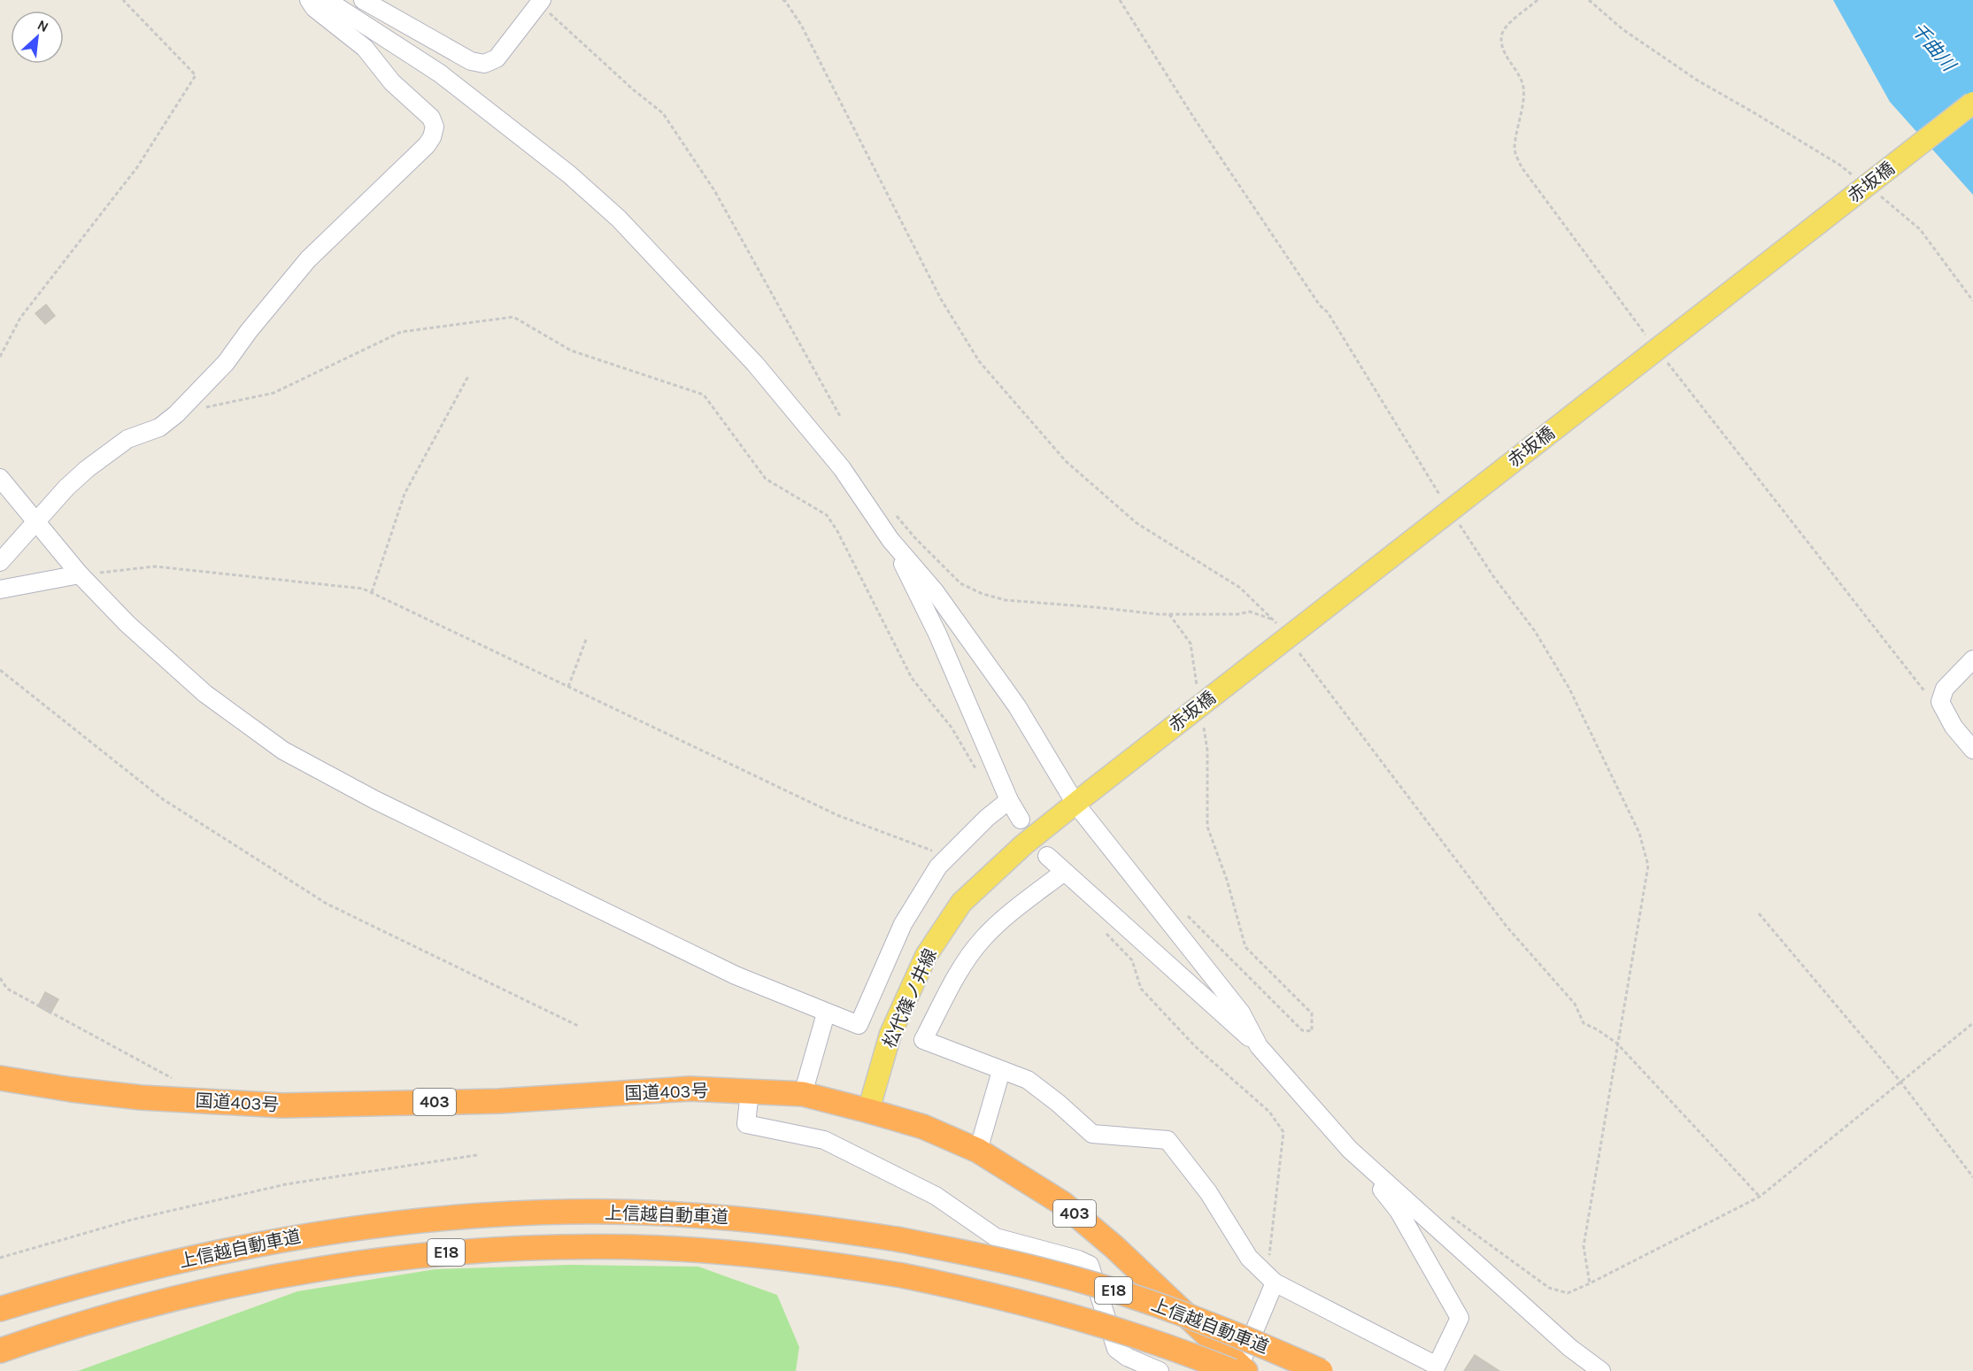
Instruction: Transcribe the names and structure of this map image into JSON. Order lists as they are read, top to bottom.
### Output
{
  "streets": {
    "highway": [
      "国道403号",
      "403",
      "上信越自動車道",
      "E18"
    ],
    "main road": ["赤坂橋", "松代篠ノ井線"]
  },
  "crossings": [
    ["赤坂橋", "松代篠ノ井線"],
    ["松代篠ノ井線", "国道403号"],
    ["国道403号", "上信越自動車道"]
  ],
  "water": ["千曲川"],
  "north": "top right"
}
